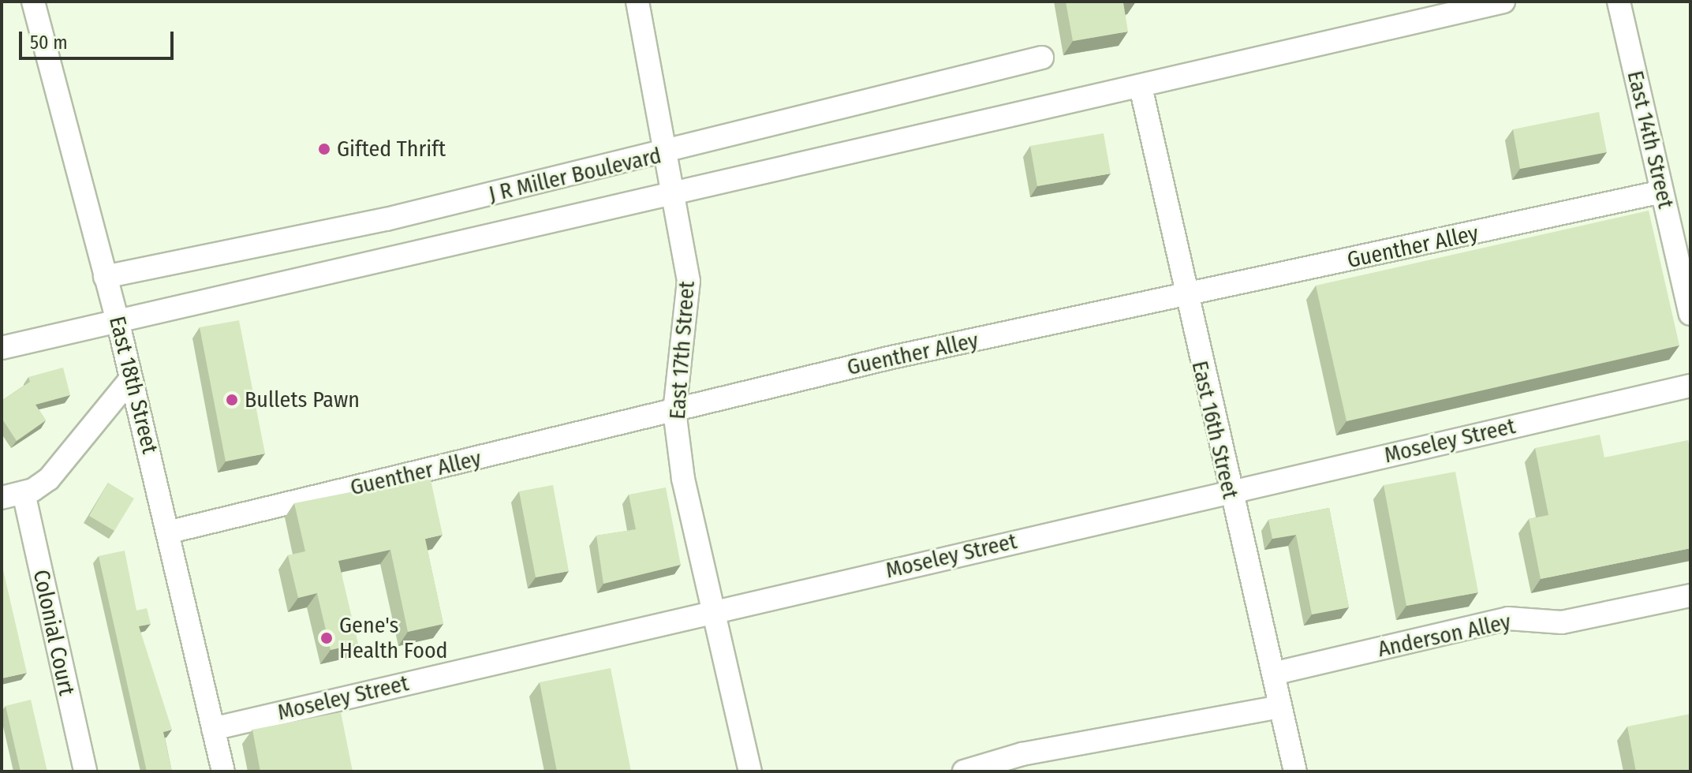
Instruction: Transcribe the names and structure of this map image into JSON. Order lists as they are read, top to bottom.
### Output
{
  "streets": {
    "street": [
      "East 14th Street",
      "J R Miller Boulevard",
      "Guenther Alley",
      "East 17th Street",
      "East 18th Street",
      "East 16th Street",
      "Moseley Street",
      "Colonial Court",
      "Anderson Alley"
    ]
  },
  "crossings": [
    ["East 14th Street", "Guenther Alley"],
    ["J R Miller Boulevard", "East 17th Street"],
    ["J R Miller Boulevard", "East 18th Street"],
    ["Guenther Alley", "East 17th Street"],
    ["Guenther Alley", "East 18th Street"],
    ["Guenther Alley", "East 16th Street"],
    ["East 17th Street", "Moseley Street"],
    ["East 18th Street", "Moseley Street"],
    ["East 16th Street", "Moseley Street"],
    ["East 16th Street", "Anderson Alley"]
  ],
  "places": ["Gifted Thrift", "Bullets Pawn", "Gene's Health Food"],
  "scale_bar": "50 m"
}
